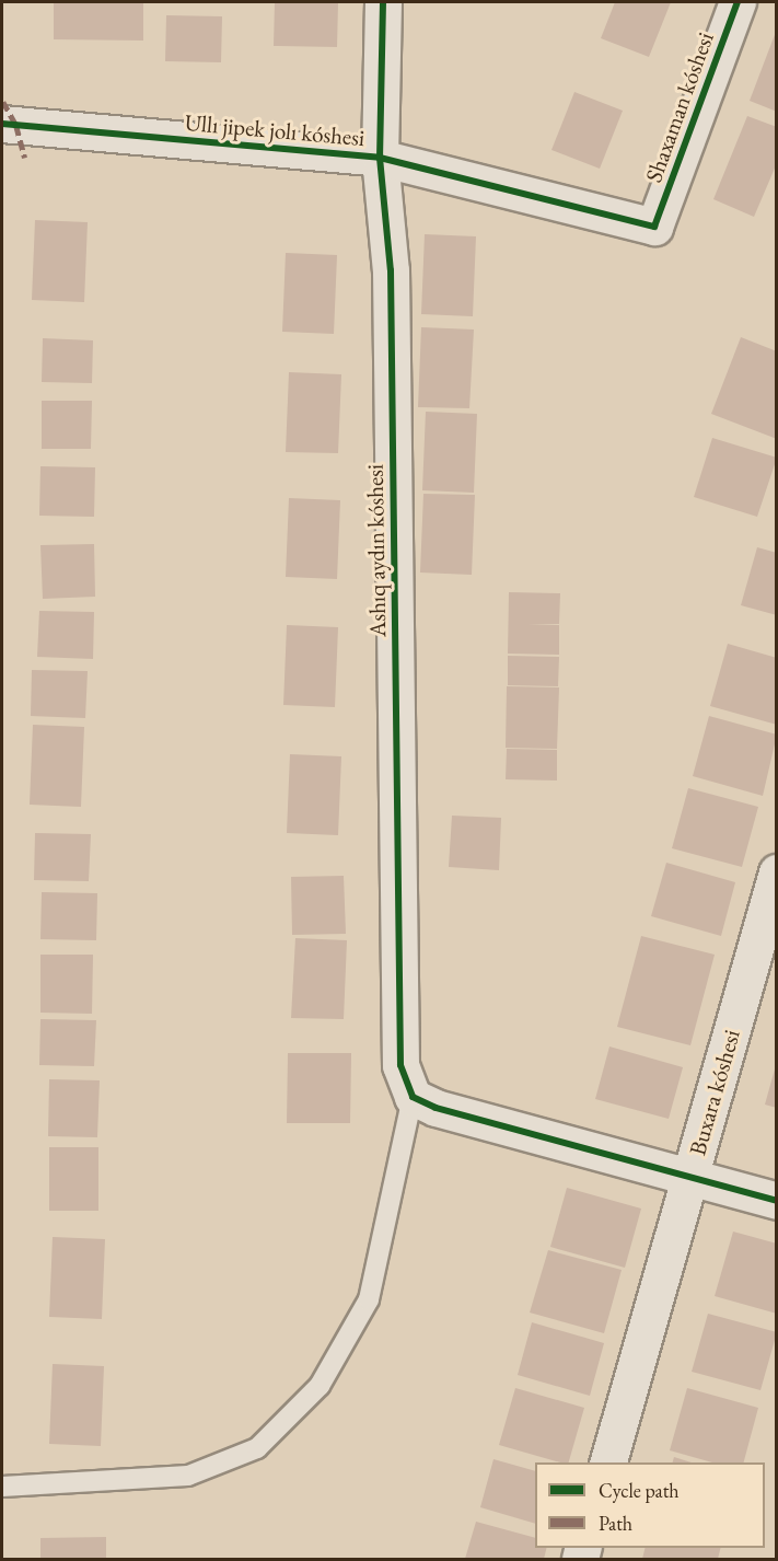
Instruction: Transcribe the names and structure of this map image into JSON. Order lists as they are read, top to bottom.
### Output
{
  "streets": {
    "street": [
      "Shaxaman kóshesi",
      "Ullı jipek jolı kóshesi",
      "Ashıq aydın kóshesi",
      "Buxara kóshesi"
    ]
  },
  "crossings": [
    ["Shaxaman kóshesi", "Ullı jipek jolı kóshesi"],
    ["Ullı jipek jolı kóshesi", "Ashıq aydın kóshesi"]
  ],
  "legend": ["Cycle path", "Path"]
}
